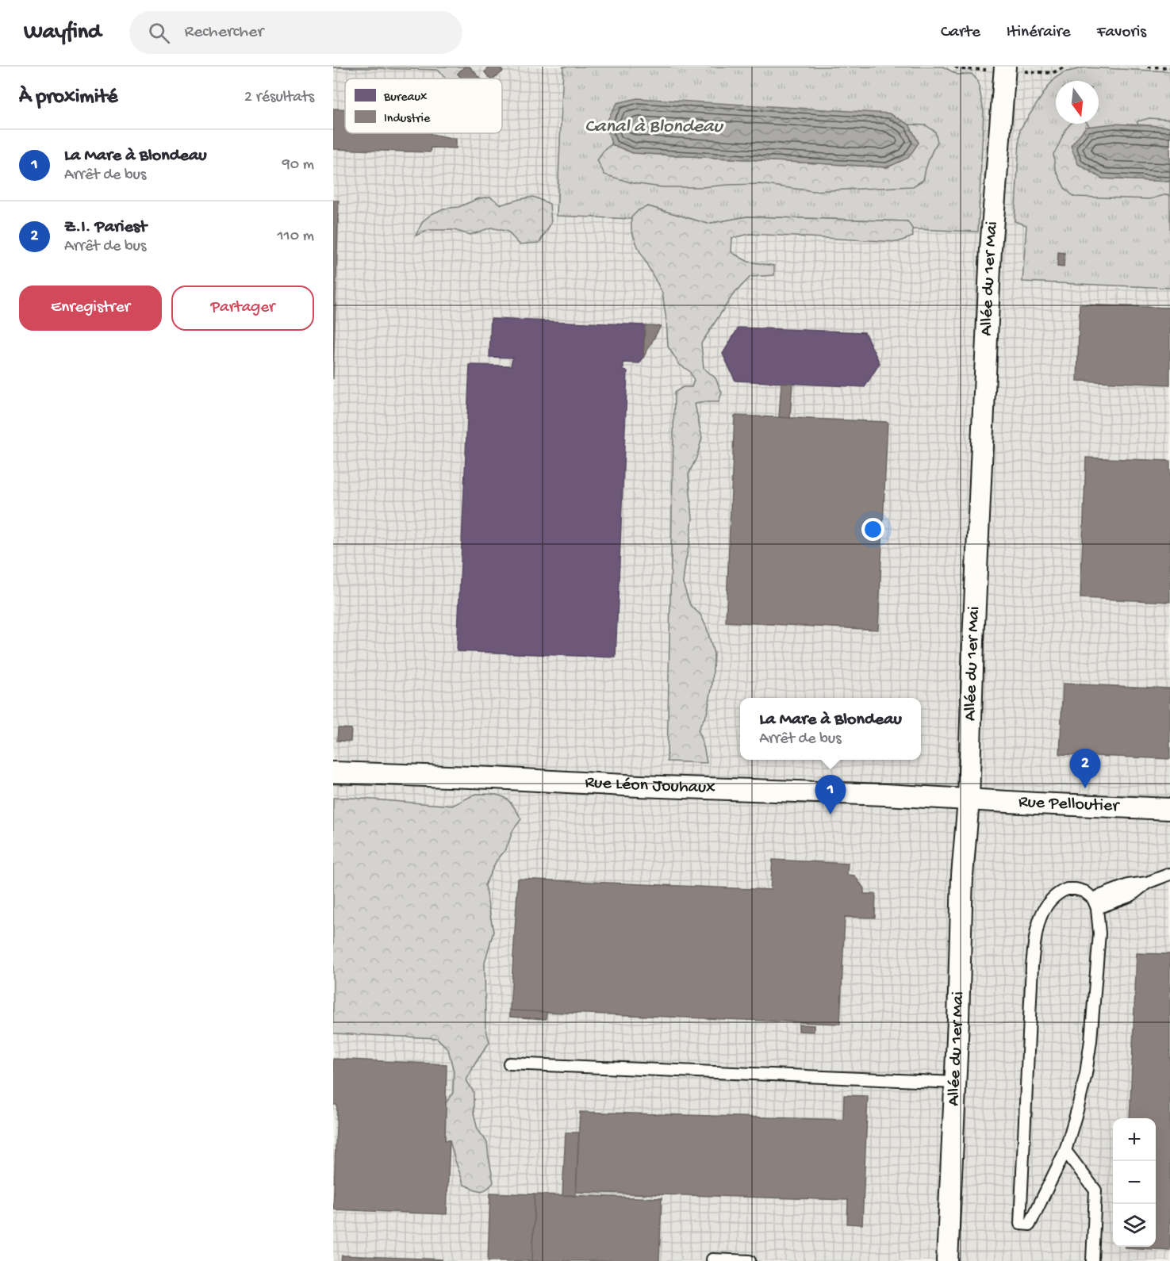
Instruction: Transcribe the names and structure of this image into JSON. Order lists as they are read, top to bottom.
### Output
{
  "streets": {
    "street": ["Allée du 1er Mai", "Rue Léon Jouhaux", "Rue Pelloutier"]
  },
  "crossings": [
    ["Allée du 1er Mai", "Rue Léon Jouhaux"],
    ["Allée du 1er Mai", "Rue Pelloutier"],
    ["Rue Léon Jouhaux", "Rue Pelloutier"]
  ],
  "water": ["Canal à Blondeau"],
  "legend": ["Bureaux", "Industrie"],
  "north": "bottom",
  "page": {
    "header": "Wayfind",
    "search": "Rechercher",
    "nav": ["Carte", "Itinéraire", "Favoris"],
    "heading": ["À proximité", "2 résultats"],
    "list": [
      {
        "mark": "1",
        "name": "La Mare à Blondeau",
        "note": "Arrêt de bus",
        "value": "90 m"
      },
      {
        "mark": "2",
        "name": "Z.I. Pariest",
        "note": "Arrêt de bus",
        "value": "110 m"
      }
    ],
    "buttons": ["Enregistrer", "Partager"],
    "popup": ["La Mare à Blondeau", "Arrêt de bus"],
    "pins": ["2", "1"],
    "map_buttons": ["+", "−"]
  }
}
